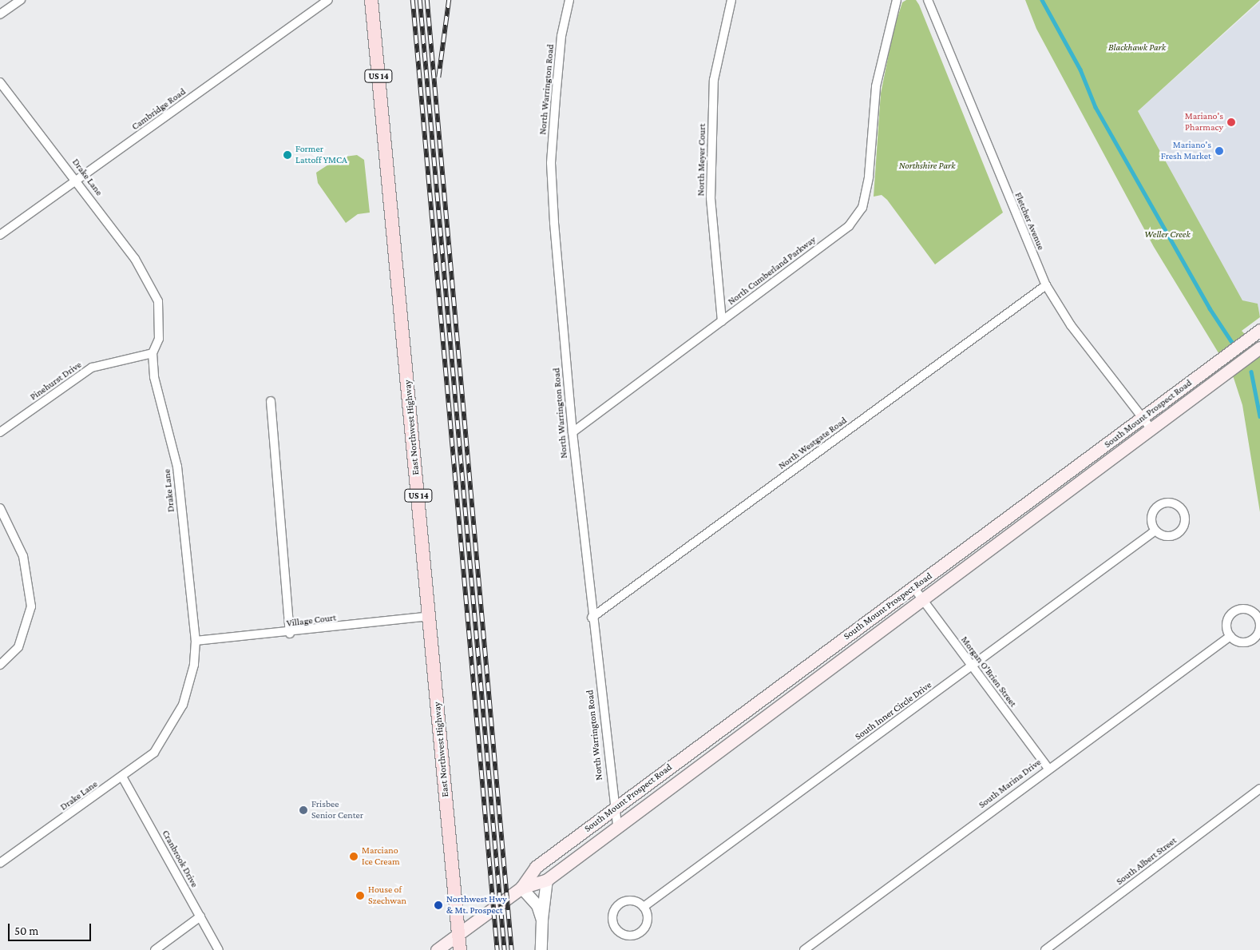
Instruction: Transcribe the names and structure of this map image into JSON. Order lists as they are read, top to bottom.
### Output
{
  "streets": {
    "main road": ["US 14", "South Mount Prospect Road", "East Northwest Highway"],
    "street": [
      "North Warrington Road",
      "Cambridge Road",
      "North Meyer Court",
      "Drake Lane",
      "Fletcher Avenue",
      "North Cumberland Parkway",
      "Pinehurst Drive",
      "North Westgate Road",
      "Village Court",
      "Morgan O'Brien Street",
      "South Inner Circle Drive",
      "South Marina Drive",
      "Cranbrook Drive",
      "South Albert Street"
    ]
  },
  "crossings": [
    ["North Warrington Road", "North Cumberland Parkway"],
    ["North Warrington Road", "South Mount Prospect Road"],
    ["North Warrington Road", "North Westgate Road"],
    ["Cambridge Road", "Drake Lane"],
    ["North Meyer Court", "North Cumberland Parkway"],
    ["Drake Lane", "Pinehurst Drive"],
    ["Drake Lane", "Village Court"],
    ["Drake Lane", "Cranbrook Drive"],
    ["Fletcher Avenue", "South Mount Prospect Road"],
    ["Fletcher Avenue", "North Westgate Road"],
    ["South Mount Prospect Road", "East Northwest Highway"],
    ["South Mount Prospect Road", "Morgan O'Brien Street"],
    ["East Northwest Highway", "Village Court"],
    ["Morgan O'Brien Street", "South Inner Circle Drive"],
    ["Morgan O'Brien Street", "South Marina Drive"]
  ],
  "parks": ["Blackhawk Park", "Northshire Park", "Weller Creek"],
  "places": [
    "Mariano's Pharmacy",
    "Mariano's Fresh Market",
    "Former Lattoff YMCA",
    "Frisbee Senior Center",
    "Marciano Ice Cream",
    "House of Szechwan",
    "Northwest Hwy & Mt. Prospect"
  ],
  "scale_bar": "50 m"
}
